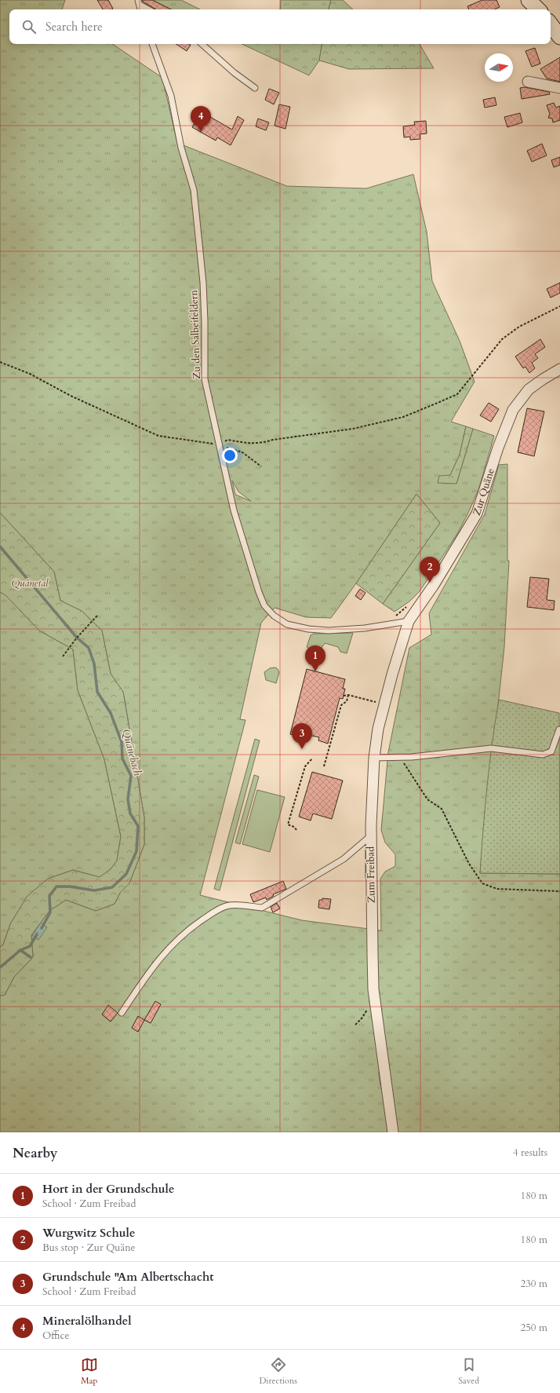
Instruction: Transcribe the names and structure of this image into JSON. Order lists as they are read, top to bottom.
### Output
{
  "streets": {
    "street": ["Zur Quäne", "Zum Freibad"],
    "lane": ["Zu den Salbeifeldern"]
  },
  "crossings": [
    ["Zu den Salbeifeldern", "Zur Quäne"],
    ["Zu den Salbeifeldern", "Zum Freibad"],
    ["Zur Quäne", "Zum Freibad"]
  ],
  "water": ["Quänebach"],
  "parks": ["Quänetal"],
  "north": "right",
  "page": {
    "search": "Search here",
    "pins": [
      "4",
      "2",
      "1",
      "3"
    ],
    "heading": ["Nearby", "4 results"],
    "list": [
      {
        "mark": "1",
        "name": "Hort in der Grundschule",
        "note": "School · Zum Freibad",
        "value": "180 m"
      },
      {
        "mark": "2",
        "name": "Wurgwitz Schule",
        "note": "Bus stop · Zur Quäne",
        "value": "180 m"
      },
      {
        "mark": "3",
        "name": "Grundschule \"Am Albertschacht",
        "note": "School · Zum Freibad",
        "value": "230 m"
      },
      {
        "mark": "4",
        "name": "Mineralölhandel",
        "note": "Office",
        "value": "250 m"
      }
    ],
    "nav": ["Map", "Directions", "Saved"]
  }
}
